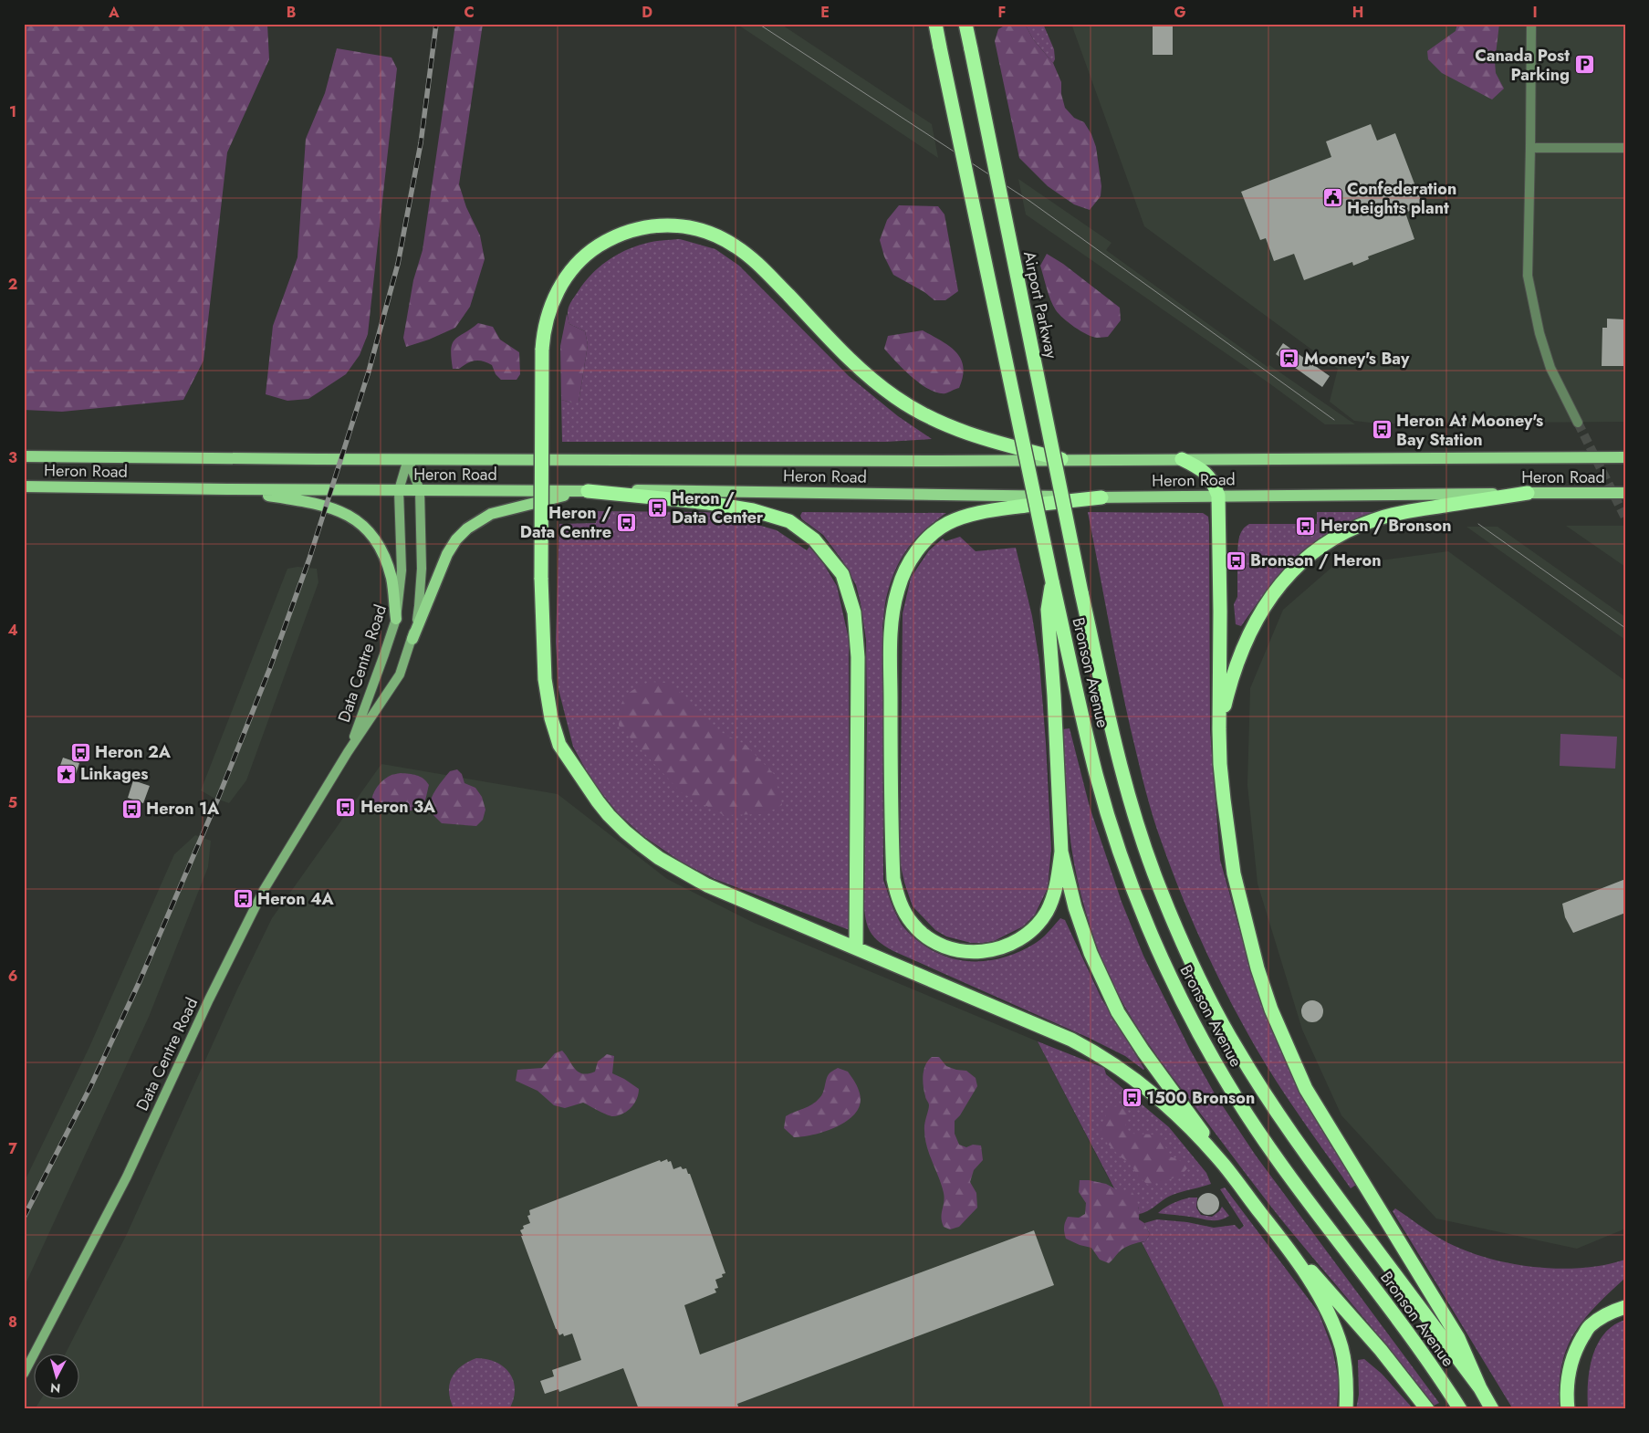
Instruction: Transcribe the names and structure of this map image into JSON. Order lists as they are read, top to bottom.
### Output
{
  "streets": {
    "highway": ["Airport Parkway", "Bronson Avenue"],
    "main road": ["Heron Road", "Data Centre Road"]
  },
  "crossings": [
    ["Airport Parkway", "Bronson Avenue"],
    ["Heron Road", "Data Centre Road"]
  ],
  "places": {
    "parking": ["Canada Post Parking"],
    "public building": ["Confederation Heights plant"],
    "station": ["Mooney's Bay"],
    "bus stop": [
      "Heron At Mooney's Bay Station",
      "Heron / Data Center",
      "Heron / Data Centre",
      "Heron / Bronson",
      "Bronson / Heron",
      "Heron 2A",
      "Heron 3A",
      "Heron 1A",
      "Heron 4A",
      "1500 Bronson"
    ],
    "place": ["Linkages"]
  },
  "north": "bottom",
  "grid": {
    "columns": [
      "A",
      "B",
      "C",
      "D",
      "E",
      "F",
      "G",
      "H",
      "I"
    ],
    "rows": [
      "1",
      "2",
      "3",
      "4",
      "5",
      "6",
      "7",
      "8"
    ]
  }
}
